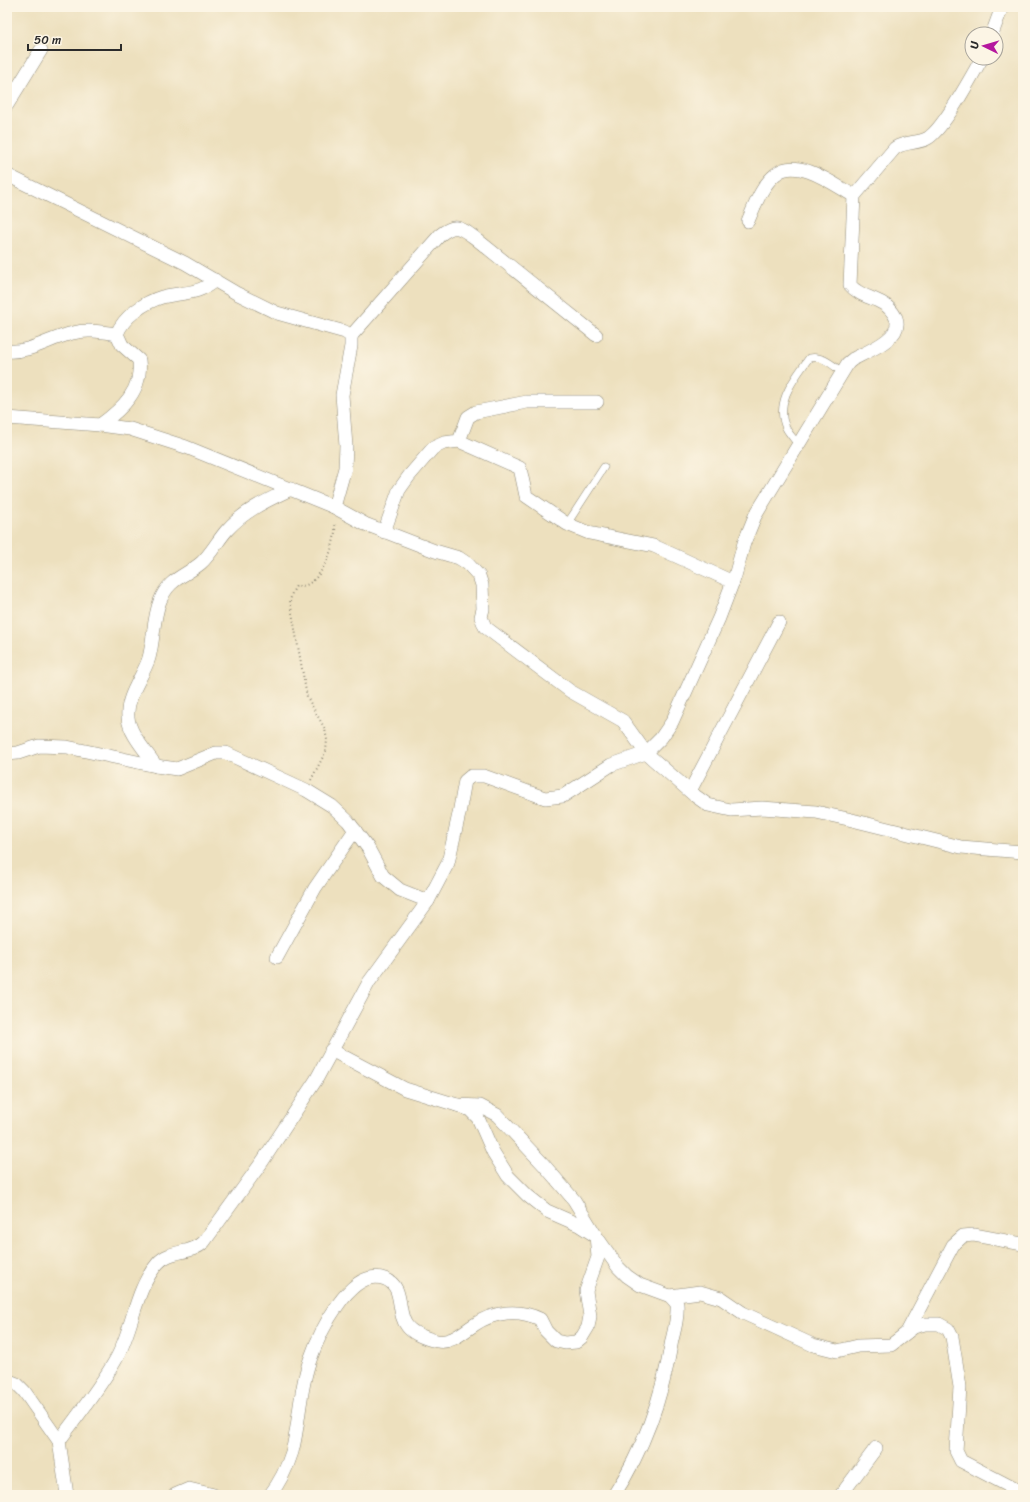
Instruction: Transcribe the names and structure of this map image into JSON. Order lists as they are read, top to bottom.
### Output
{
  "scale_bar": "50 m",
  "north": "left"
}
